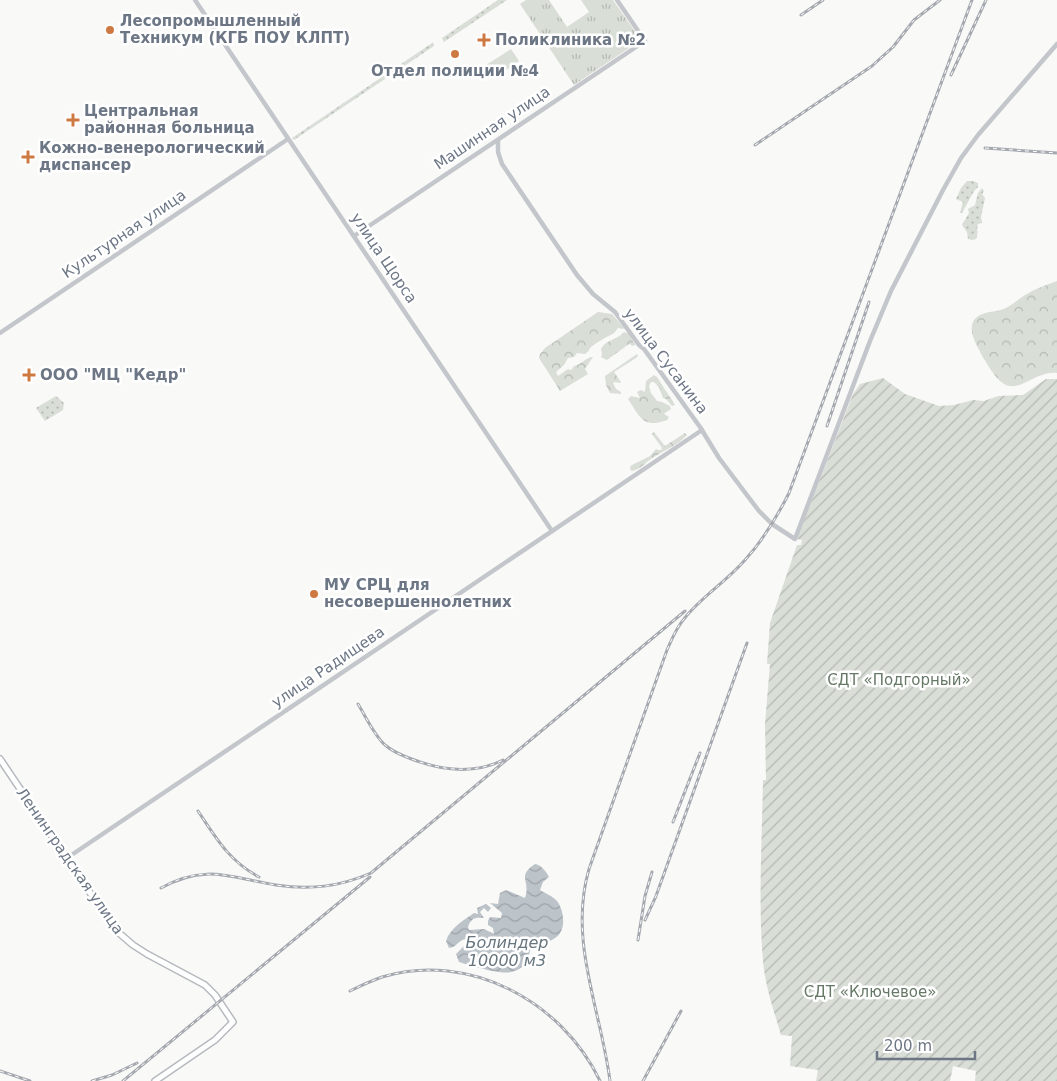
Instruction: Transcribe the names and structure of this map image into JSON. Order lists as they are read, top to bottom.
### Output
{
  "streets": {
    "main road": ["Ленинградская улица"],
    "street": [
      "Машинная улица",
      "Культурная улица",
      "улица Щорса",
      "улица Сусанина",
      "улица Радищева"
    ]
  },
  "crossings": [
    ["Машинная улица", "улица Щорса"],
    ["Машинная улица", "улица Сусанина"],
    ["Культурная улица", "улица Щорса"],
    ["улица Щорса", "улица Радищева"],
    ["улица Сусанина", "улица Радищева"],
    ["улица Радищева", "Ленинградская улица"]
  ],
  "water": ["Болиндер 10000 м3"],
  "parks": ["СДТ «Подгорный»", "СДТ «Ключевое»"],
  "places": {
    "other": ["Лесопромышленный Техникум (КГБ ПОУ КЛПТ)", "Отдел полиции №4", "МУ СРЦ для несовершеннолетних"],
    "health": [
      "Поликлиника №2",
      "Центральная районная больница",
      "Кожно-венерологический диспансер",
      "ООО \"МЦ \"Кедр\""
    ]
  },
  "scale_bar": "200 m"
}
